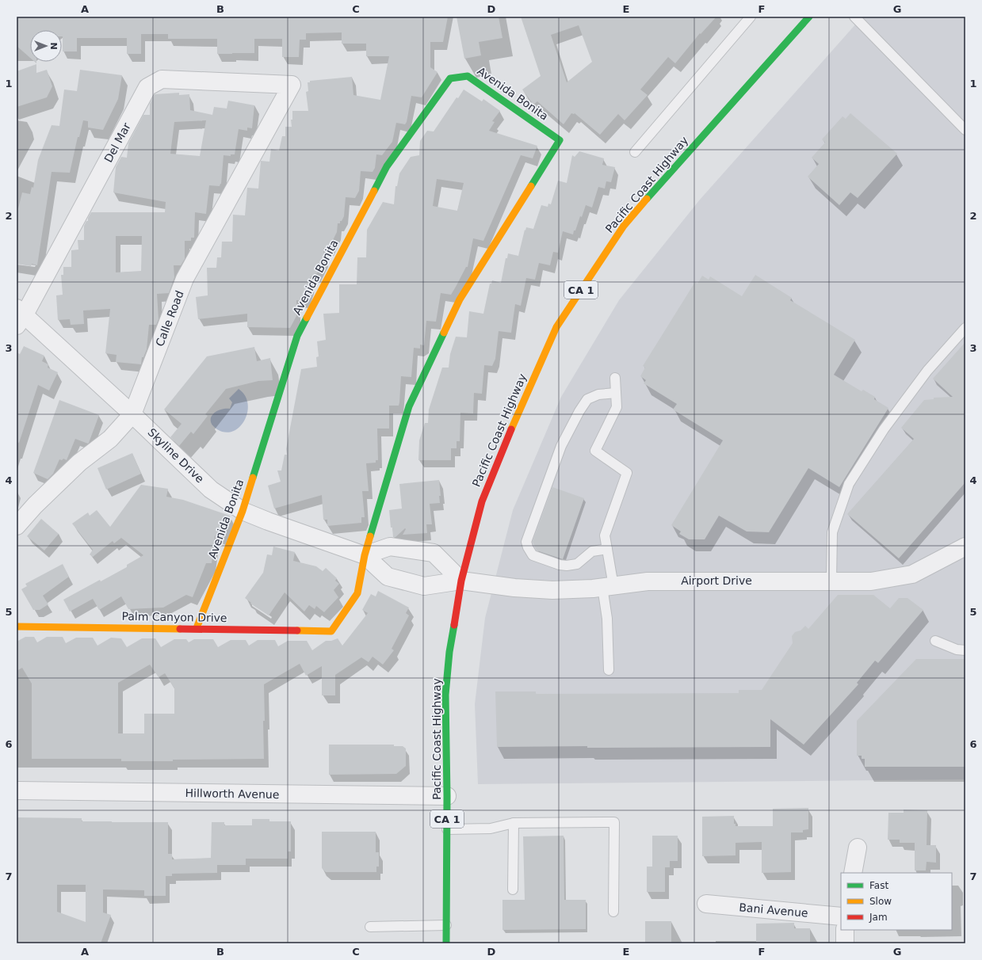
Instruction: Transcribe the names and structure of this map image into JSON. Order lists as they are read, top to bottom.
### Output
{
  "streets": {
    "main road": [
      "Avenida Bonita",
      "Pacific Coast Highway",
      "CA 1",
      "Palm Canyon Drive"
    ],
    "street": [
      "Del Mar",
      "Calle Road",
      "Skyline Drive",
      "Airport Drive",
      "Hillworth Avenue",
      "Bani Avenue"
    ]
  },
  "crossings": [
    ["Avenida Bonita", "Skyline Drive"],
    ["Avenida Bonita", "Palm Canyon Drive"],
    ["Del Mar", "Calle Road"],
    ["Del Mar", "Skyline Drive"],
    ["Pacific Coast Highway", "Skyline Drive"],
    ["Pacific Coast Highway", "Airport Drive"],
    ["Pacific Coast Highway", "Hillworth Avenue"],
    ["Calle Road", "Skyline Drive"],
    ["Skyline Drive", "Airport Drive"],
    ["Skyline Drive", "Palm Canyon Drive"]
  ],
  "legend": ["Fast", "Slow", "Jam"],
  "north": "right",
  "grid": {
    "columns": [
      "A",
      "B",
      "C",
      "D",
      "E",
      "F",
      "G"
    ],
    "rows": [
      "1",
      "2",
      "3",
      "4",
      "5",
      "6",
      "7"
    ]
  }
}
